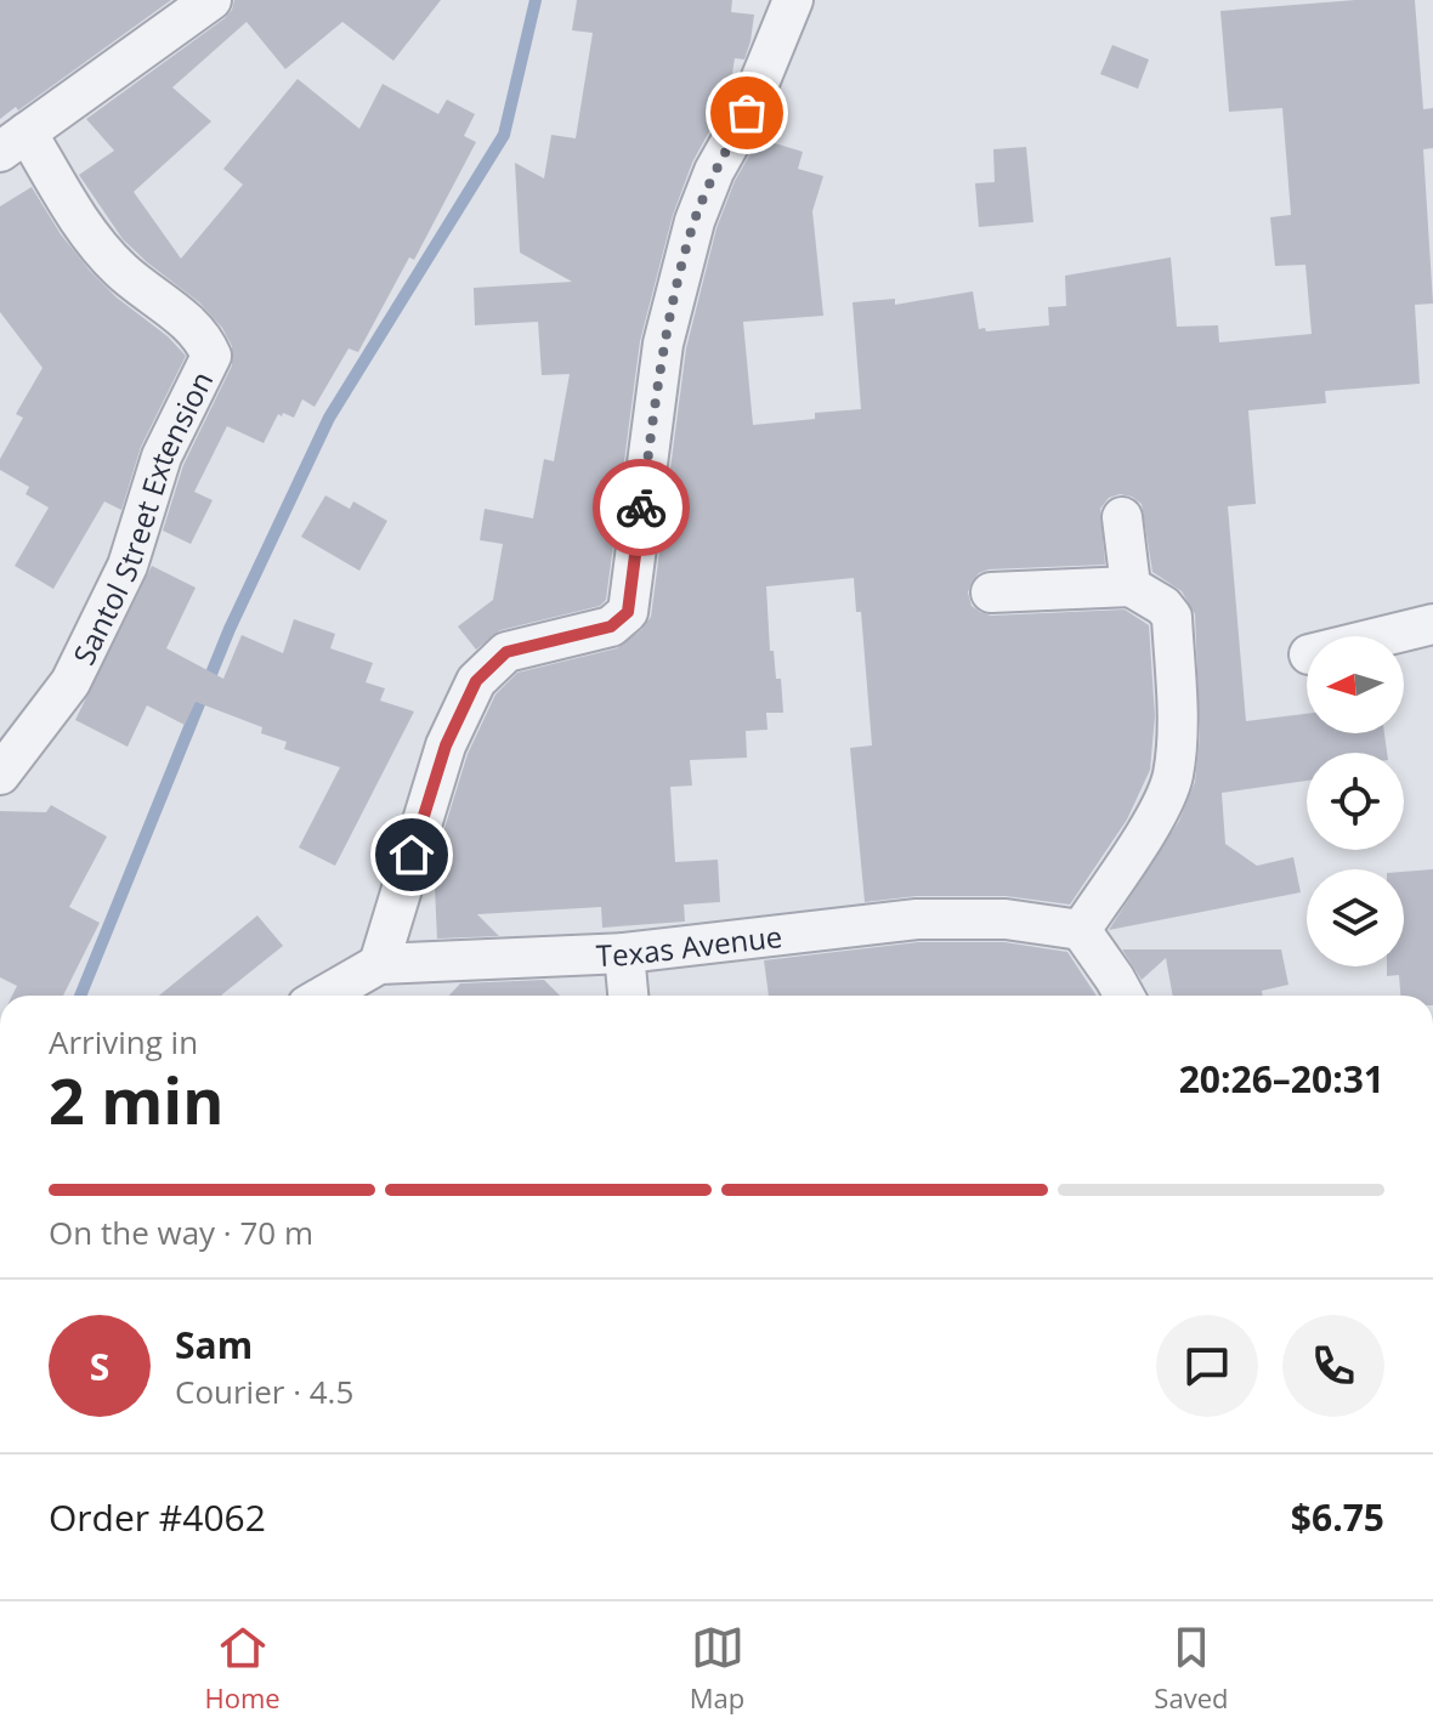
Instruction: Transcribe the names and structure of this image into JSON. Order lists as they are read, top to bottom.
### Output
{
  "streets": {
    "street": ["Santol Street Extension", "Texas Avenue"]
  },
  "north": "left",
  "page": {
    "heading": ["2 min", "Arriving in", "20:26–20:31"],
    "panel": [
      "Sam",
      "Courier · 4.5",
      "Order #4062",
      "$6.75"
    ],
    "bar": "On the way · 70 m",
    "round": "S",
    "tabs": ["Home", "Map", "Saved"]
  }
}
